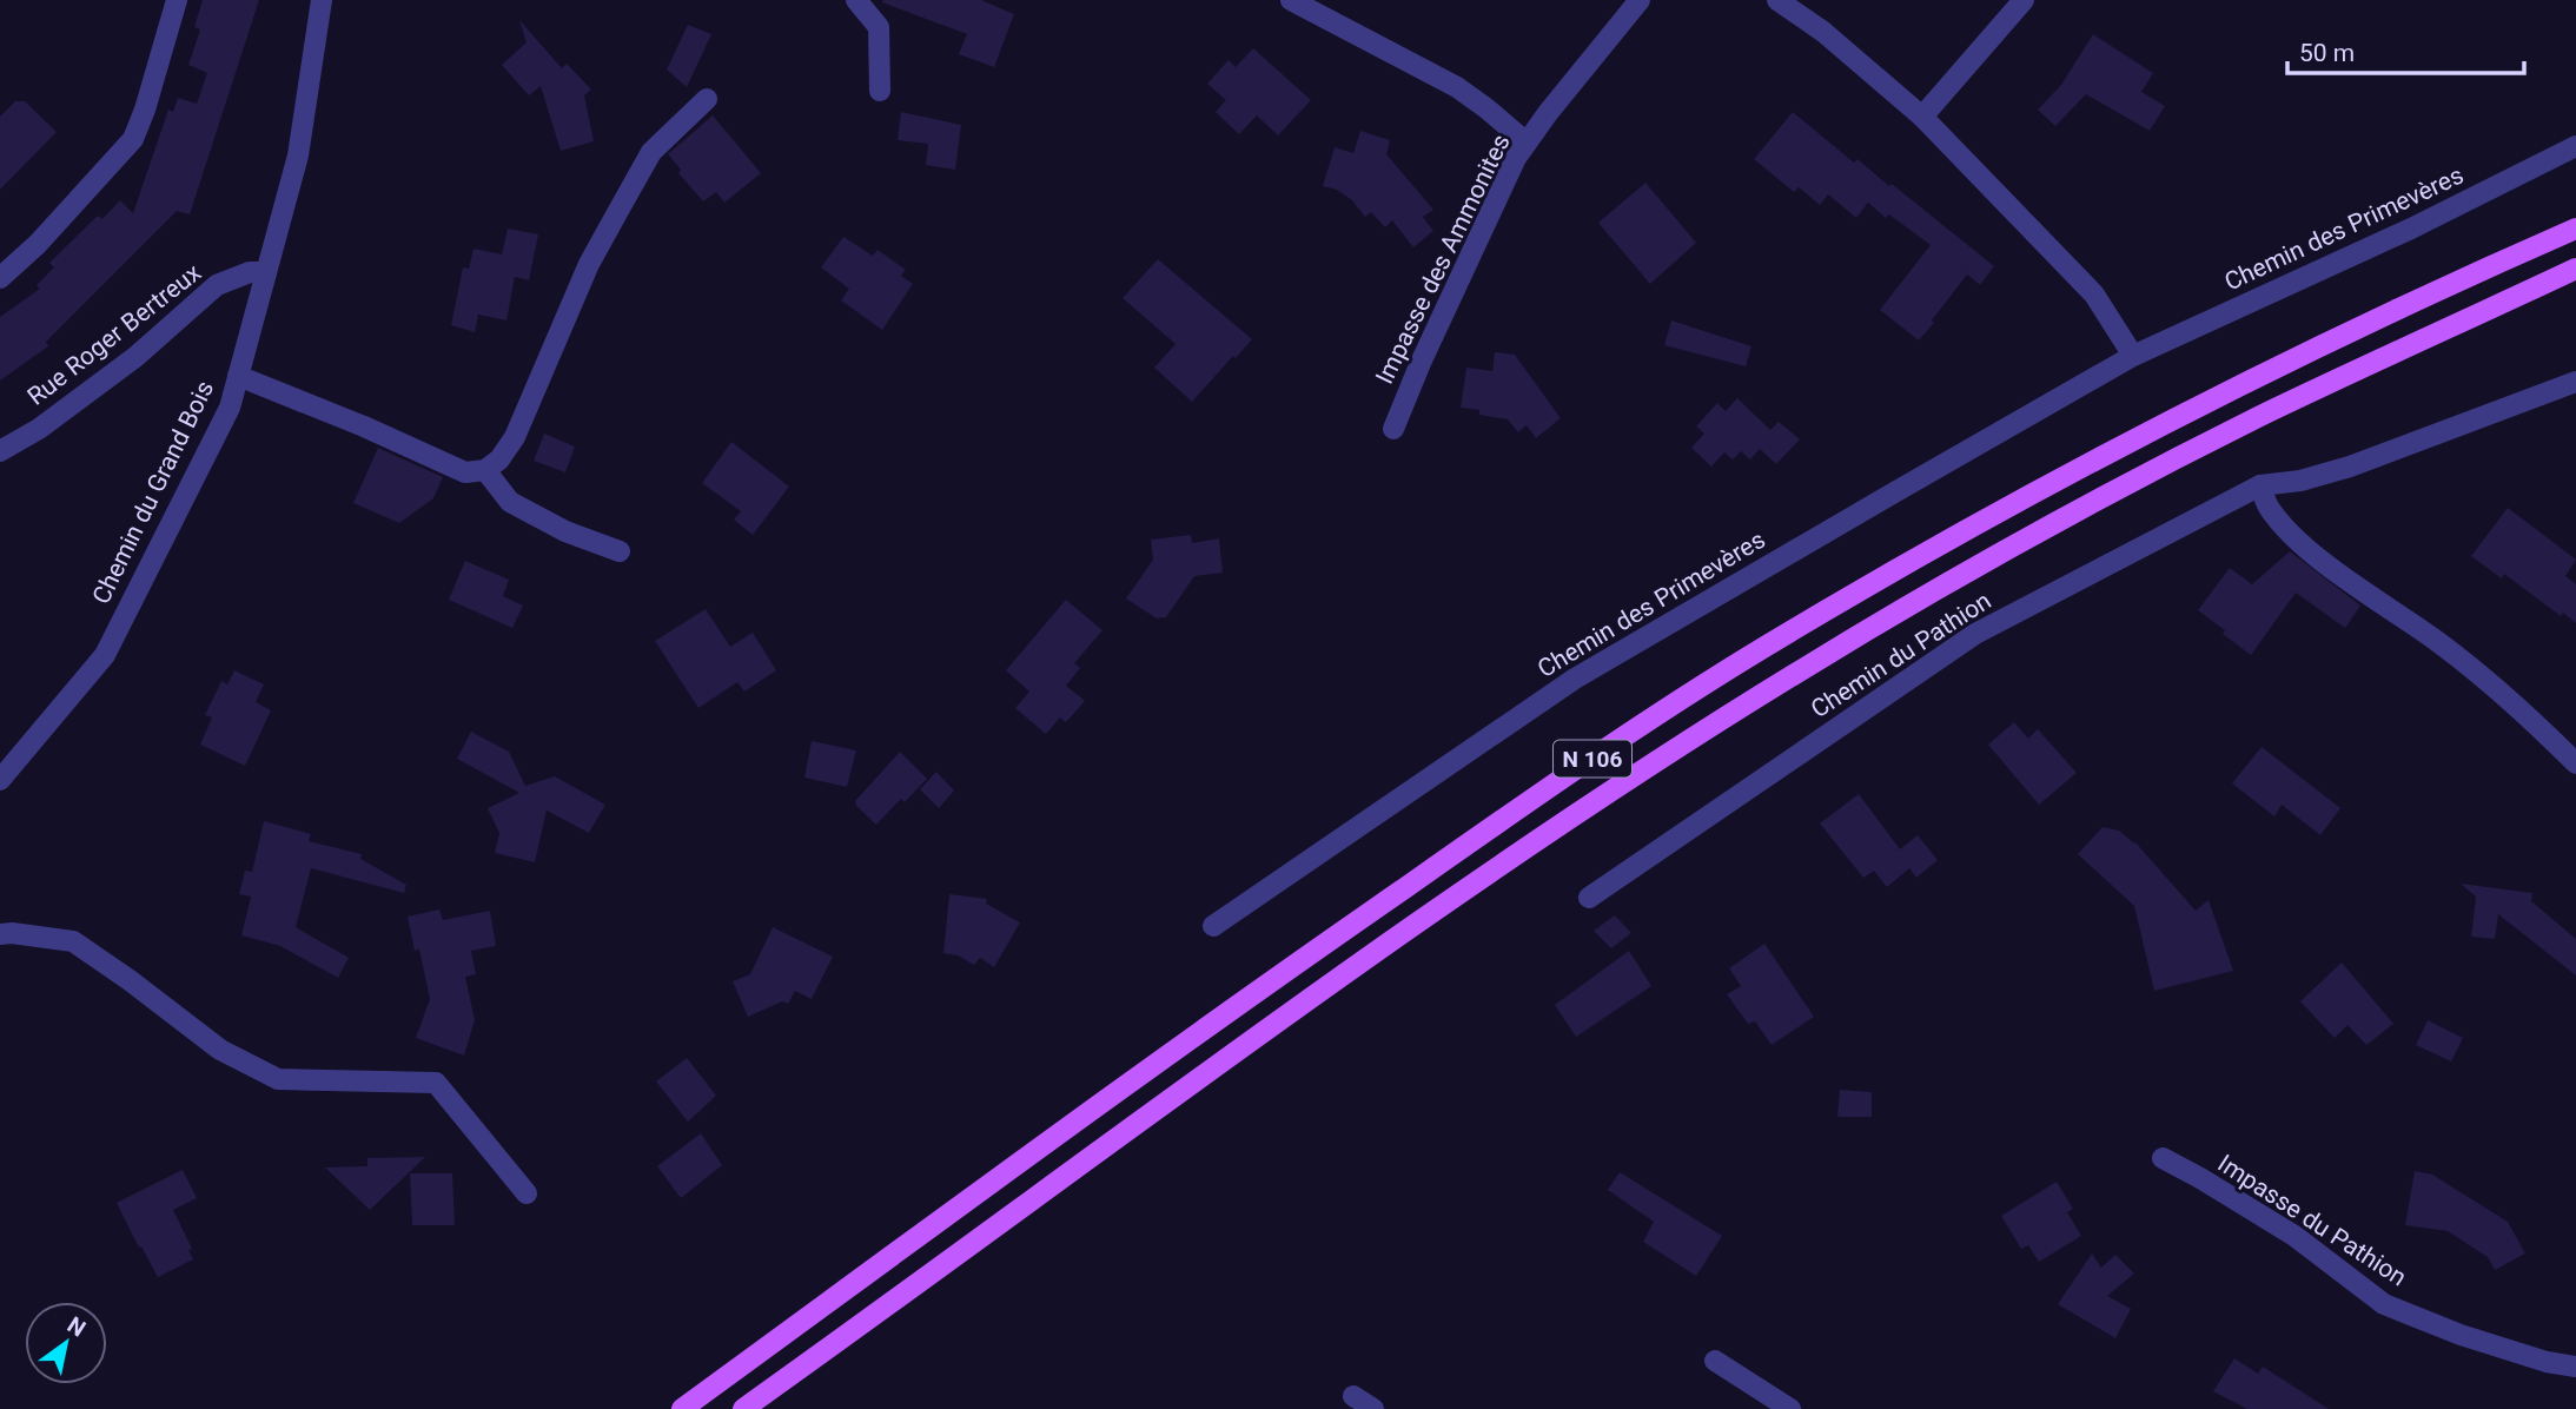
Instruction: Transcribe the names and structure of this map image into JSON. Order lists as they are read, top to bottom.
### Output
{
  "streets": {
    "main road": ["N 106"],
    "street": [
      "Chemin des Primevères",
      "Impasse des Ammonites",
      "Rue Roger Bertreux",
      "Chemin du Grand Bois",
      "Chemin du Pathion",
      "Impasse du Pathion"
    ]
  },
  "crossings": [
    ["Rue Roger Bertreux", "Chemin du Grand Bois"]
  ],
  "scale_bar": "50 m",
  "north": "top right"
}
